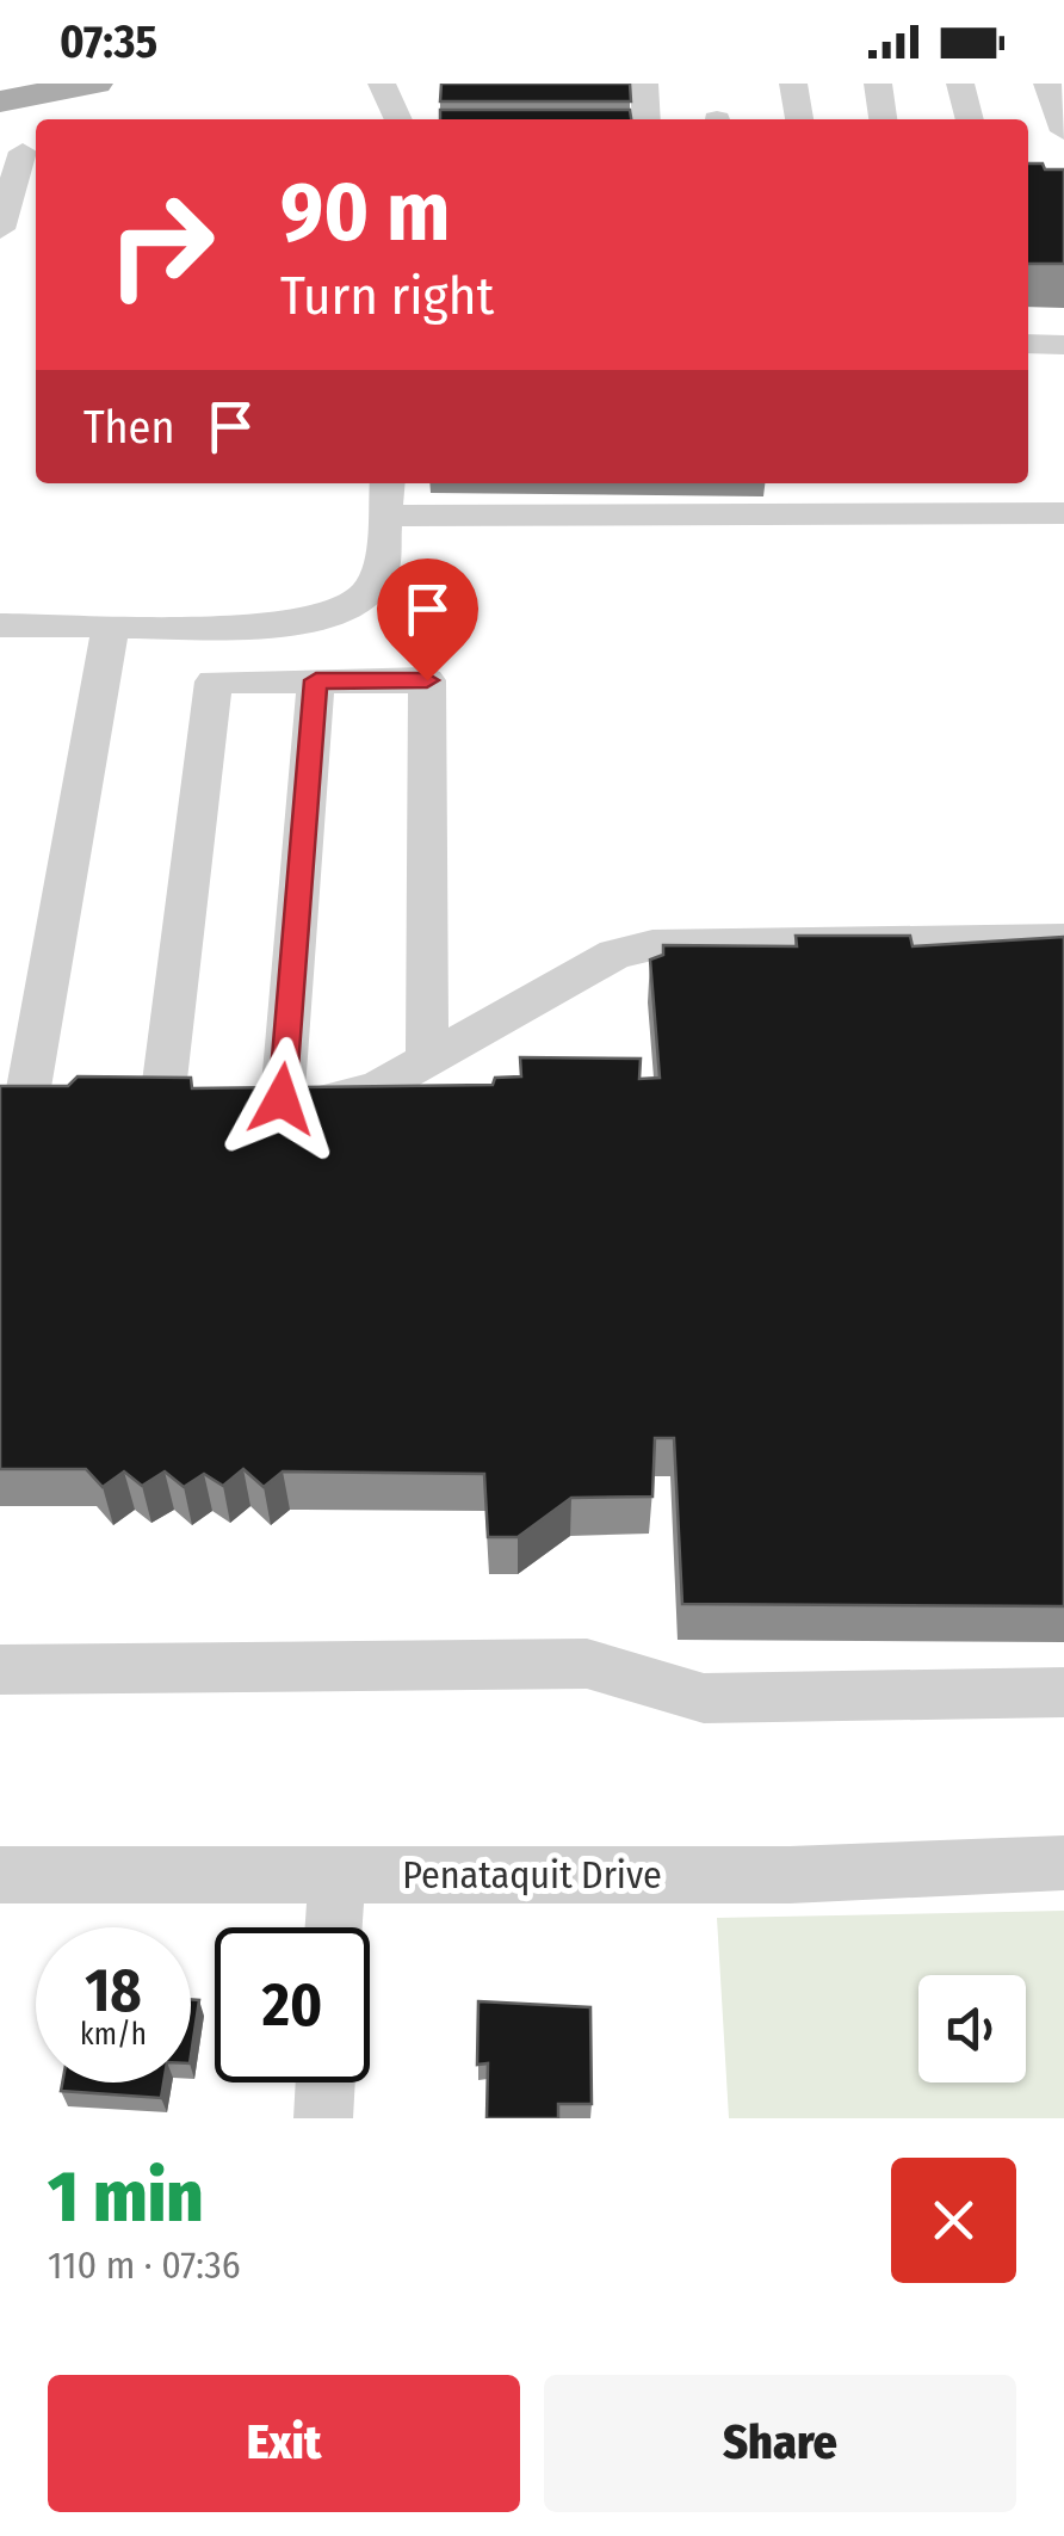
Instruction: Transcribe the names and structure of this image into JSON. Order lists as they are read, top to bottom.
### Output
{
  "streets": {
    "street": ["Penataquit Drive"]
  },
  "page": {
    "status": "07:35",
    "turn": ["90 m", "Turn right"],
    "then": "Then",
    "speed": "18 km/h",
    "limit": "20",
    "heading": ["1 min", "110 m · 07:36"],
    "buttons": ["Exit", "Share"]
  }
}
